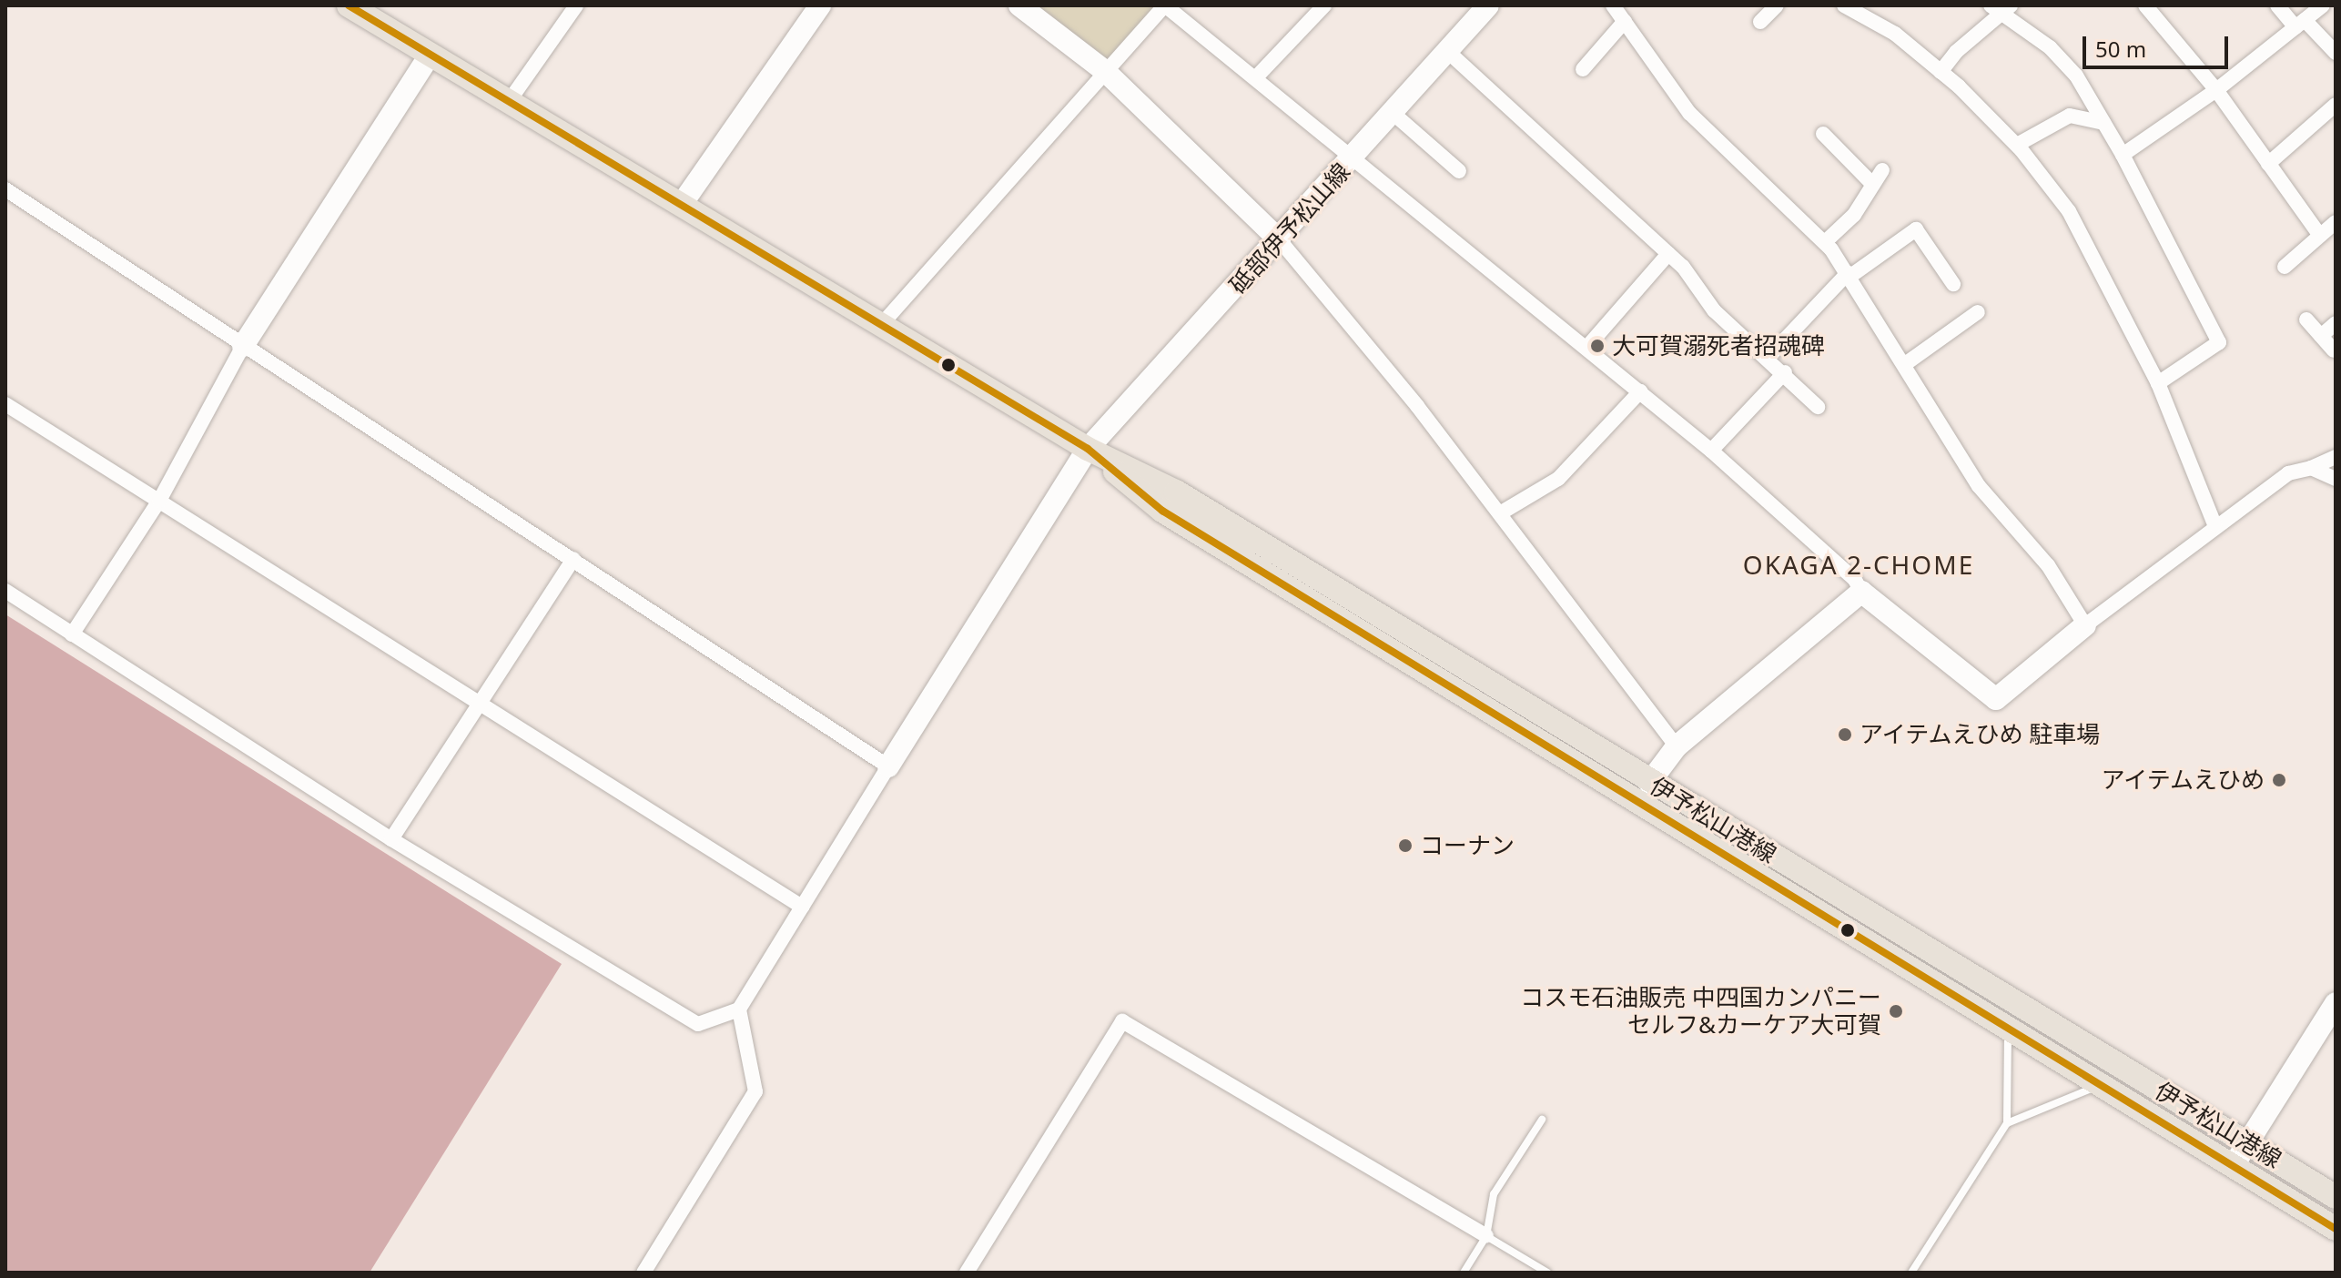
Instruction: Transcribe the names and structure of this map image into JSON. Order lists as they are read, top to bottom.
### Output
{
  "streets": {
    "main road": ["伊予松山港線"],
    "street": ["砥部伊予松山線"]
  },
  "crossings": [
    ["砥部伊予松山線", "伊予松山港線"]
  ],
  "districts": ["OKAGA 2-CHOME"],
  "places": [
    "大可賀溺死者招魂碑",
    "アイテムえひめ 駐車場",
    "アイテムえひめ",
    "コーナン",
    "コスモ石油販売 中四国カンパニー セルフ&カーケア大可賀"
  ],
  "scale_bar": "50 m"
}
